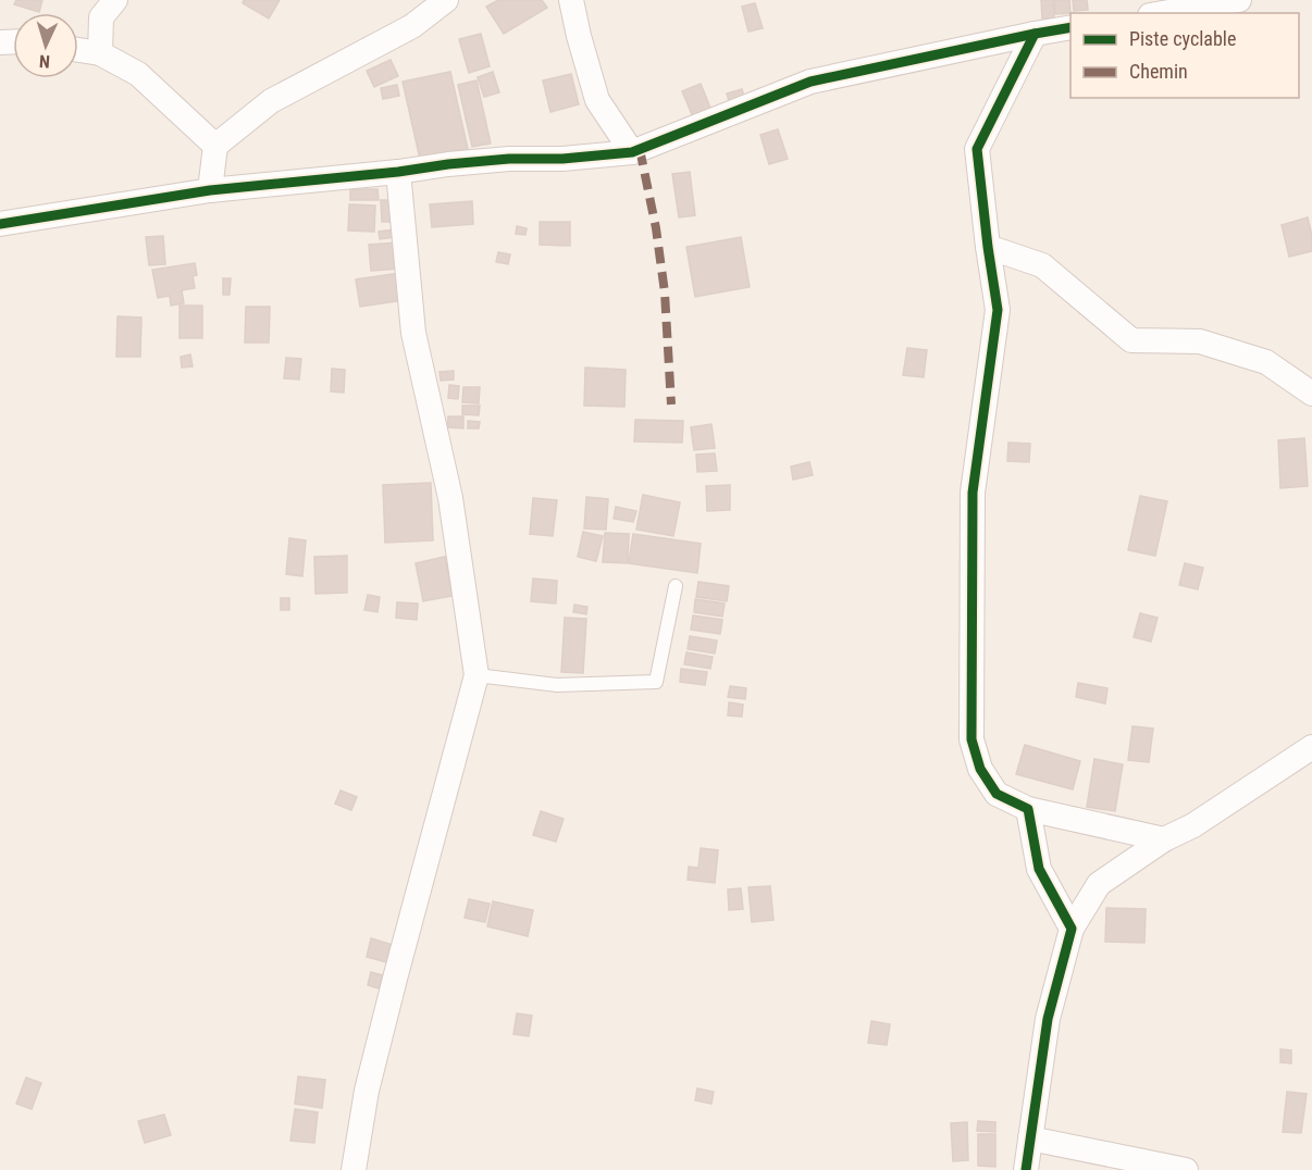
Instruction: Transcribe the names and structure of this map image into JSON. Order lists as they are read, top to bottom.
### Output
{
  "legend": ["Piste cyclable", "Chemin"],
  "north": "bottom"
}
